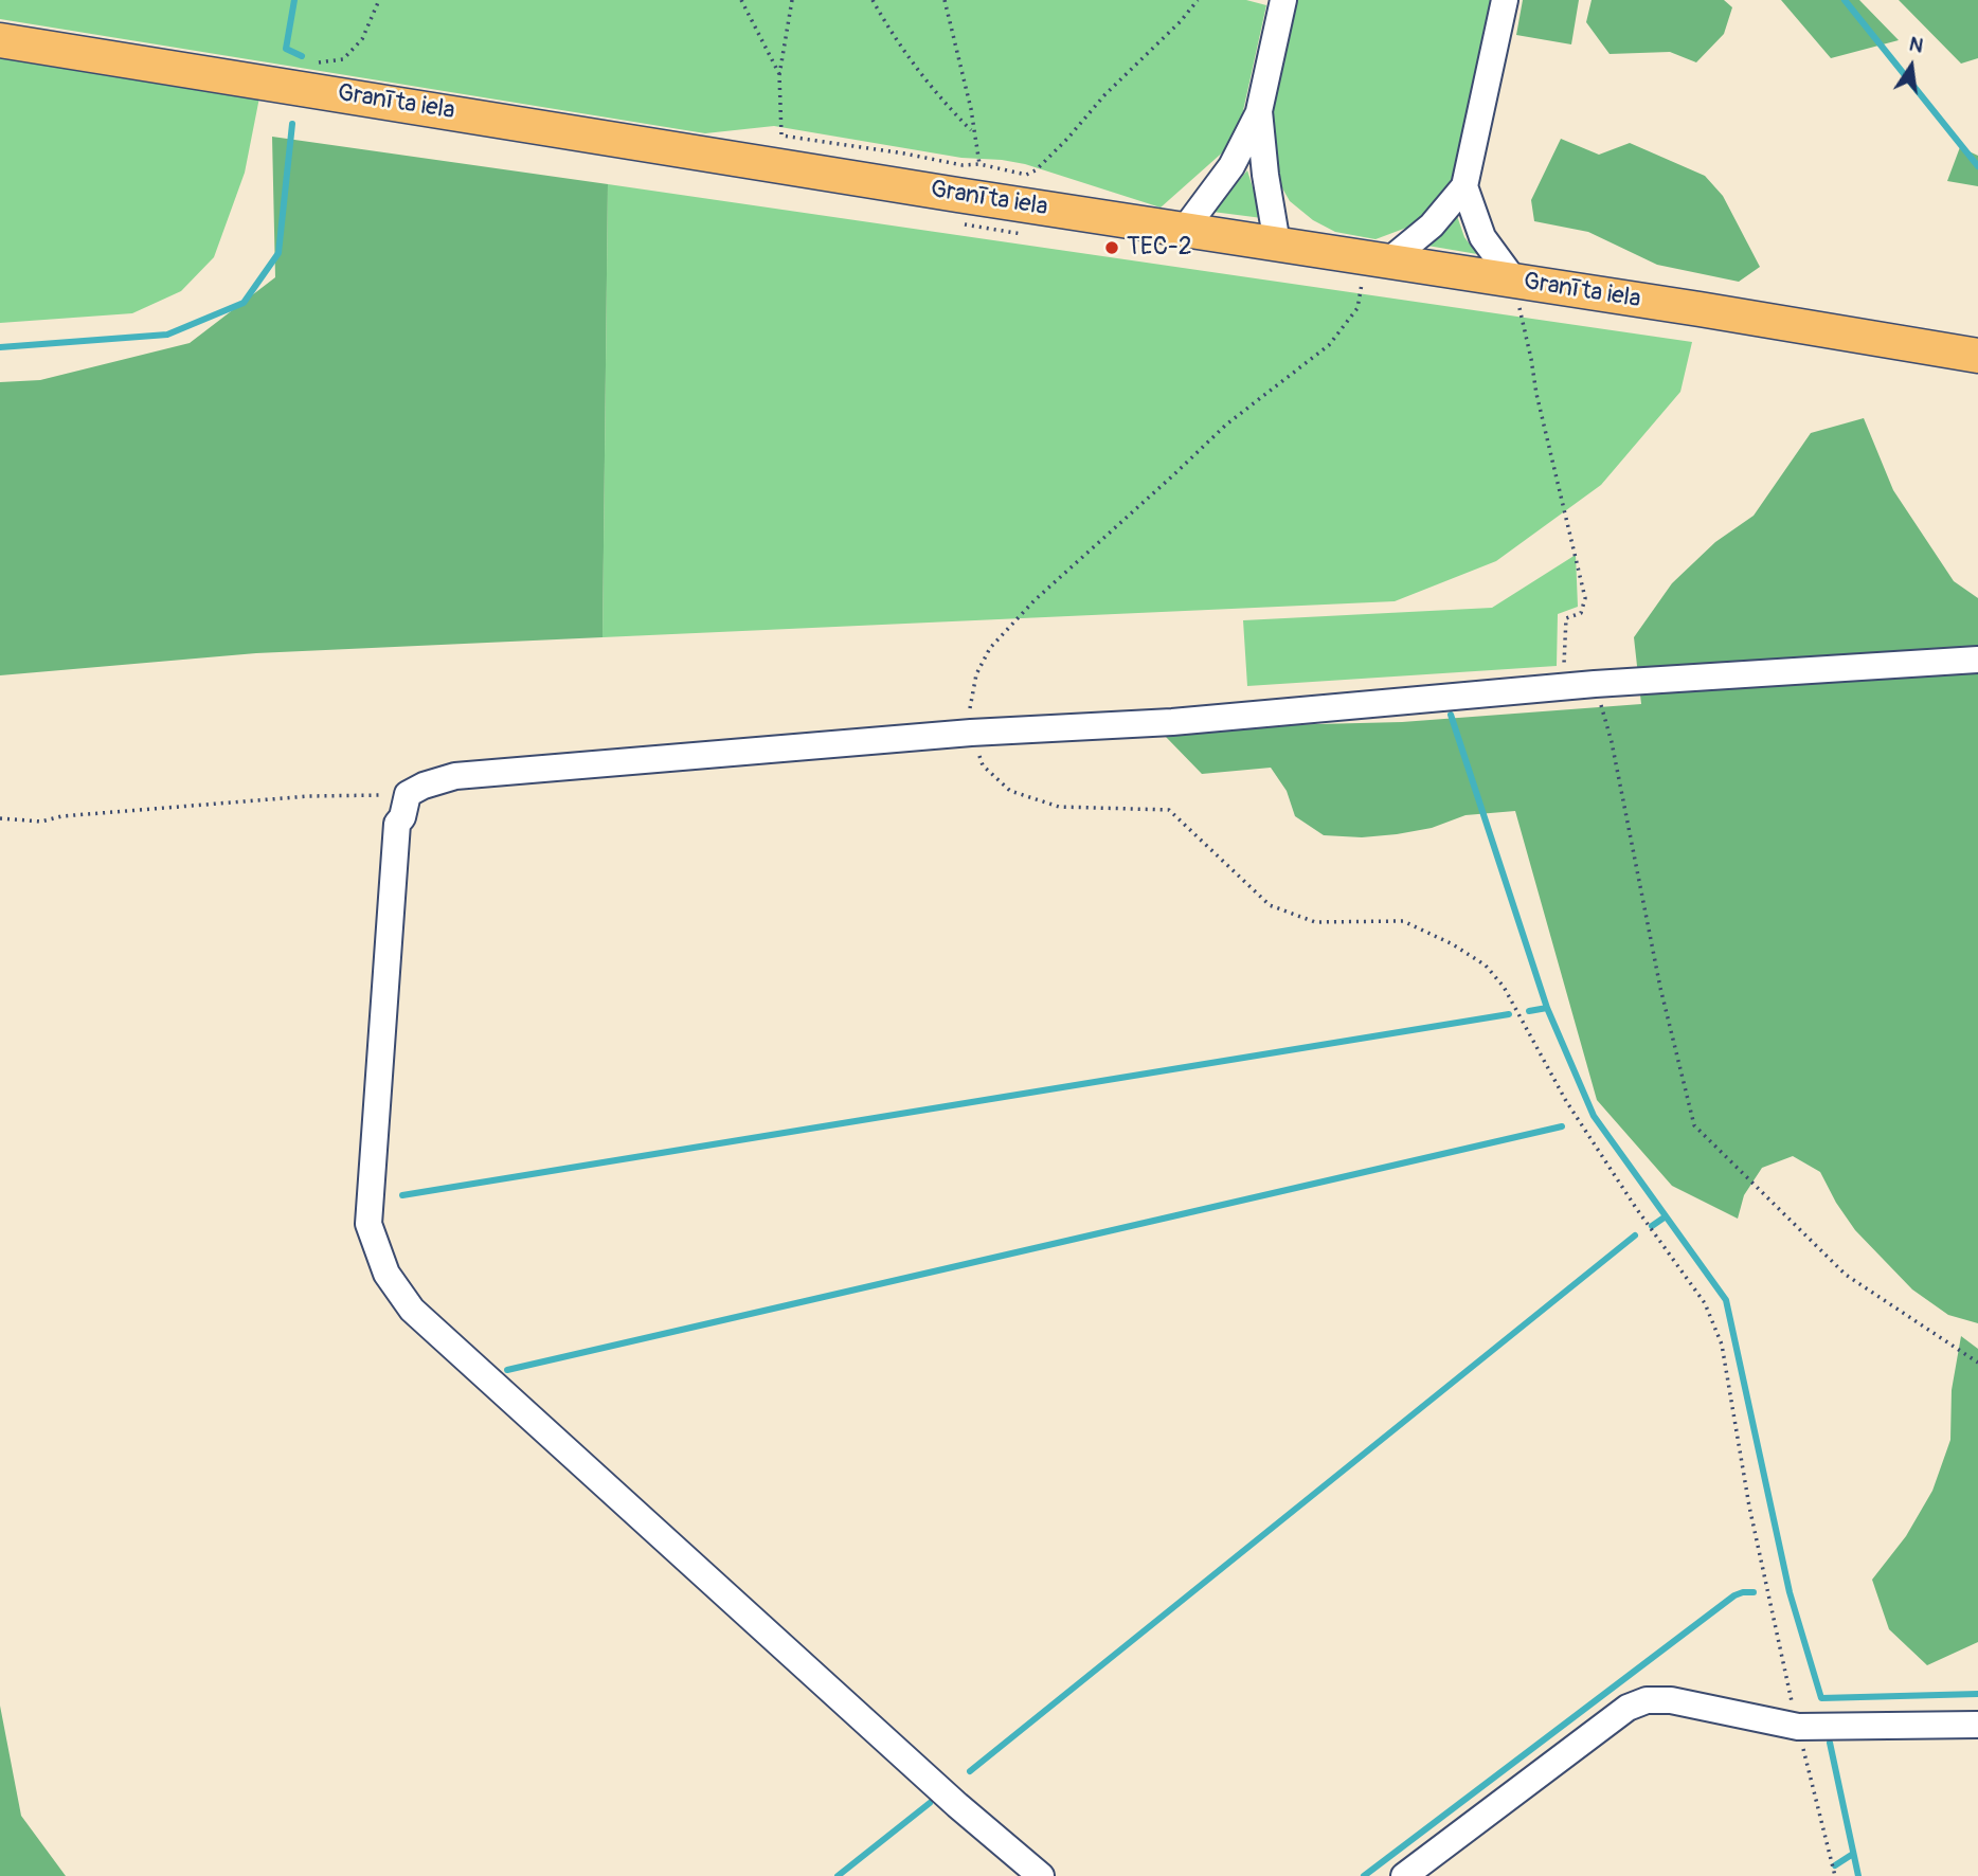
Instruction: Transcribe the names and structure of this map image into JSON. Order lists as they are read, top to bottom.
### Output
{
  "streets": {
    "main road": ["Granīta iela"]
  },
  "places": ["TEC-2"],
  "north": "top"
}
